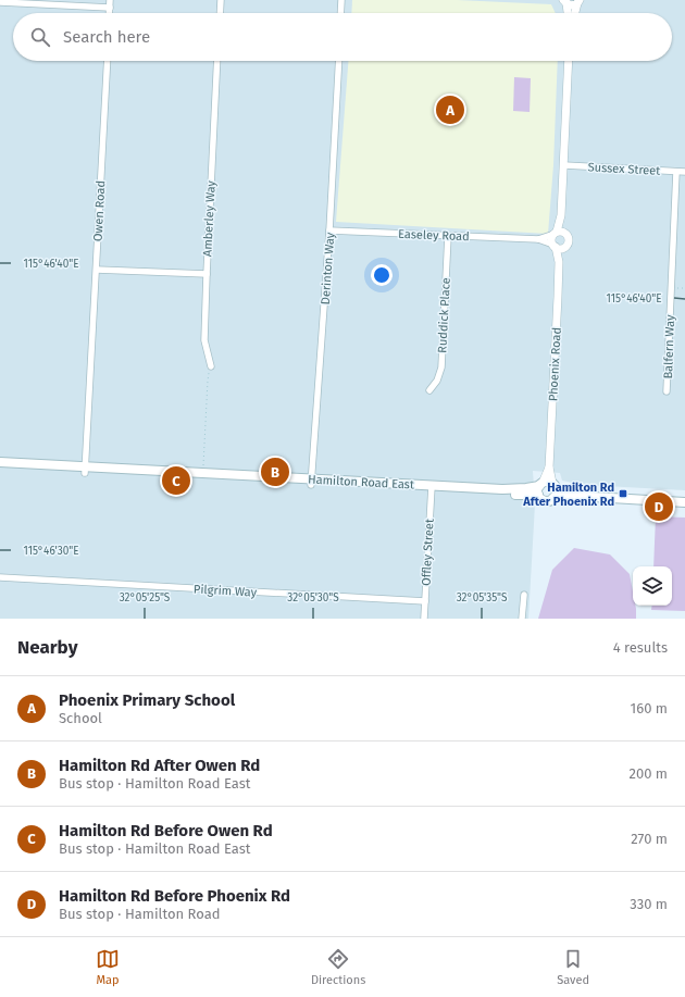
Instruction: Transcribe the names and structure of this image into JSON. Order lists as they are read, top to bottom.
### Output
{
  "streets": {
    "main road": ["Hamilton Road East"],
    "street": [
      "Sussex Street",
      "Owen Road",
      "Amberley Way",
      "Easeley Road",
      "Derinton Way",
      "Ruddick Place",
      "Balfern Way",
      "Phoenix Road",
      "Offley Street",
      "Pilgrim Way"
    ]
  },
  "crossings": [
    ["Sussex Street", "Balfern Way"],
    ["Owen Road", "Amberley Way"],
    ["Owen Road", "Hamilton Road East"],
    ["Easeley Road", "Derinton Way"],
    ["Easeley Road", "Ruddick Place"],
    ["Easeley Road", "Phoenix Road"],
    ["Derinton Way", "Hamilton Road East"],
    ["Phoenix Road", "Hamilton Road East"],
    ["Hamilton Road East", "Offley Street"],
    ["Offley Street", "Pilgrim Way"]
  ],
  "places": {
    "transit": ["Hamilton Rd After Phoenix Rd"]
  },
  "page": {
    "search": "Search here",
    "pins": [
      "A",
      "B",
      "C",
      "D"
    ],
    "heading": ["Nearby", "4 results"],
    "list": [
      {
        "mark": "A",
        "name": "Phoenix Primary School",
        "note": "School",
        "value": "160 m"
      },
      {
        "mark": "B",
        "name": "Hamilton Rd After Owen Rd",
        "note": "Bus stop · Hamilton Road East",
        "value": "200 m"
      },
      {
        "mark": "C",
        "name": "Hamilton Rd Before Owen Rd",
        "note": "Bus stop · Hamilton Road East",
        "value": "270 m"
      },
      {
        "mark": "D",
        "name": "Hamilton Rd Before Phoenix Rd",
        "note": "Bus stop · Hamilton Road",
        "value": "330 m"
      }
    ],
    "nav": ["Map", "Directions", "Saved"]
  },
  "coordinates": [
    "115°46'40\"E",
    "115°46'30\"E",
    "32°05'25\"S",
    "32°05'30\"S",
    "32°05'35\"S"
  ]
}
